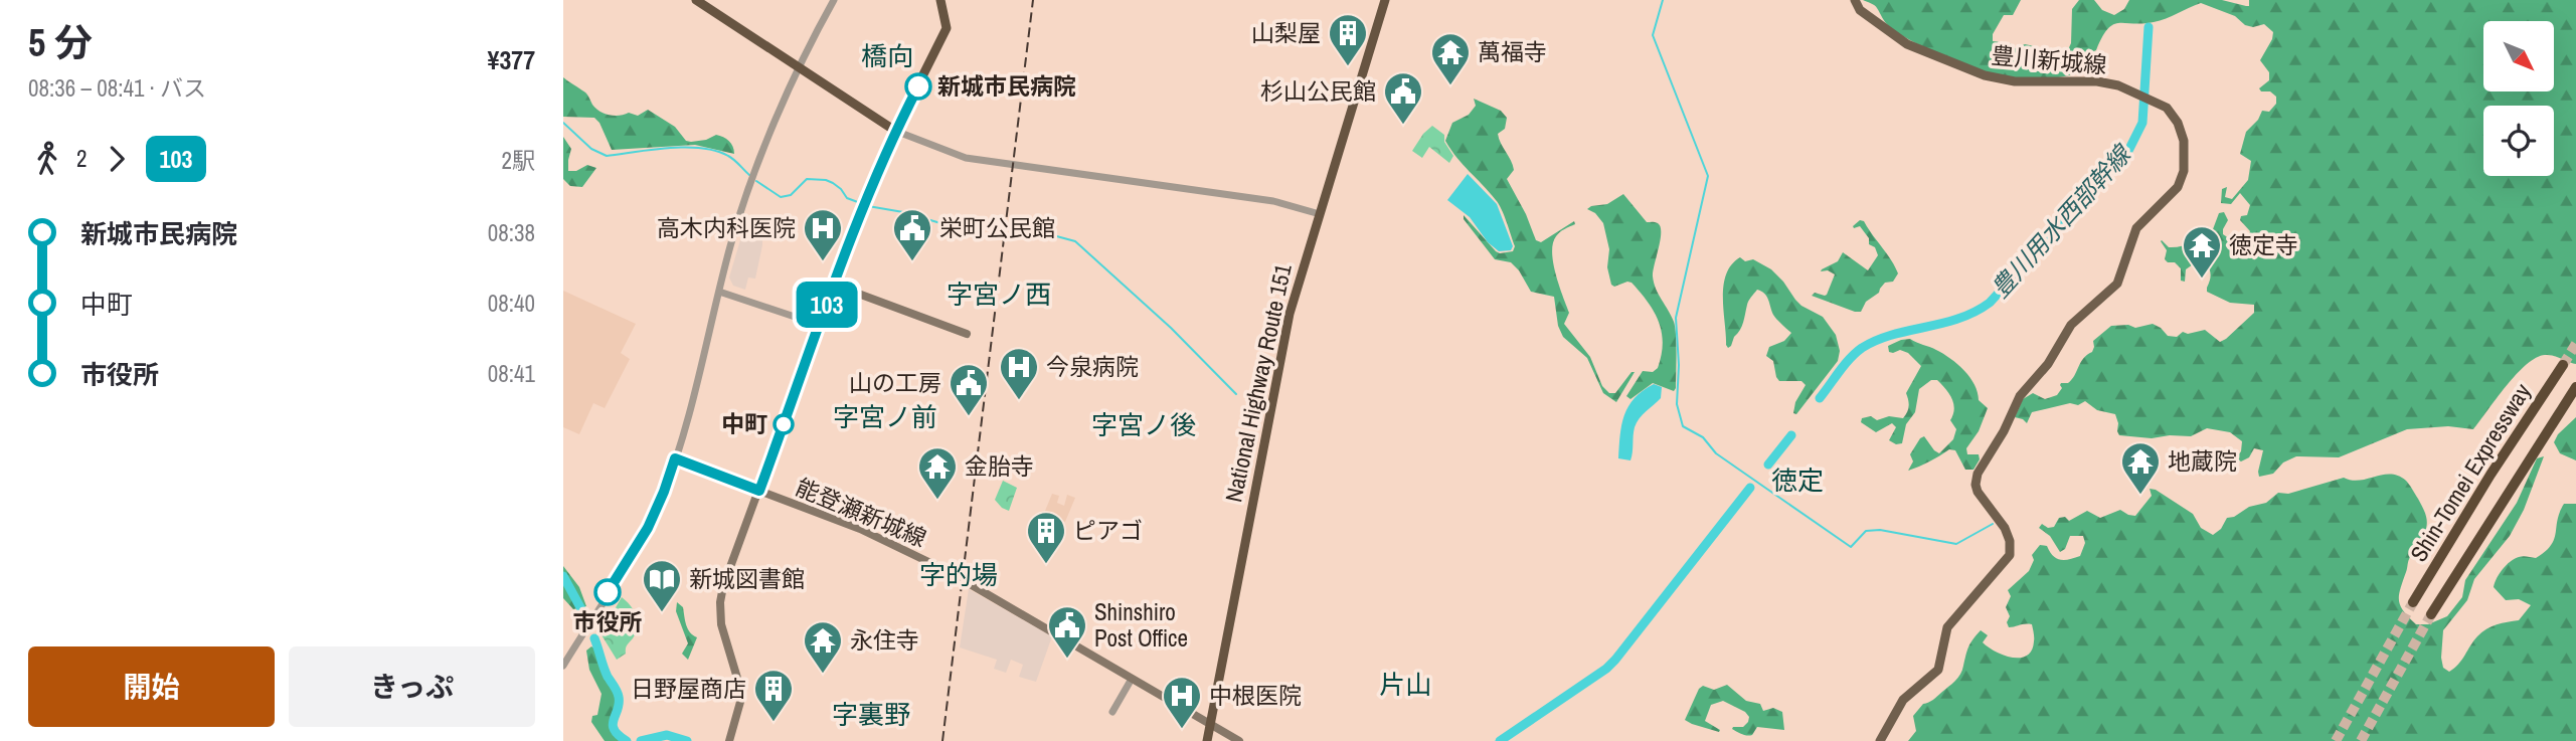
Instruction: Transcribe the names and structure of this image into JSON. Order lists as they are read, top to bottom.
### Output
{
  "streets": {
    "highway": ["National Highway Route 151", "Shin-Tomei Expressway"],
    "main road": ["豊川新城線", "能登瀬新城線"]
  },
  "crossings": [
    ["National Highway Route 151", "能登瀬新城線"]
  ],
  "districts": [
    "橋向",
    "字宮ノ西",
    "字宮ノ前",
    "字宮ノ後",
    "徳定",
    "字的場",
    "片山",
    "字裏野"
  ],
  "water": ["豊川用水西部幹線"],
  "places": {
    "building": ["山梨屋", "ピアゴ", "日野屋商店"],
    "other": ["新城市民病院", "中町", "市役所"],
    "temple": [
      "萬福寺",
      "徳定寺",
      "地蔵院",
      "金胎寺",
      "永住寺"
    ],
    "public building": [
      "杉山公民館",
      "栄町公民館",
      "山の工房",
      "Shinshiro Post Office"
    ],
    "hospital": ["高木内科医院", "今泉病院", "中根医院"],
    "library": ["新城図書館"]
  },
  "lines": ["bus line 103"],
  "north": "bottom right",
  "page": {
    "heading": ["5 分", "08:36 – 08:41 · バス", "¥377"],
    "on_map": "103",
    "legs": ["2", "103", "2駅"],
    "list": [
      {
        "name": "新城市民病院",
        "value": "08:38"
      },
      {
        "name": "中町",
        "value": "08:40"
      },
      {
        "name": "市役所",
        "value": "08:41"
      }
    ],
    "buttons": ["開始", "きっぷ"]
  }
}
